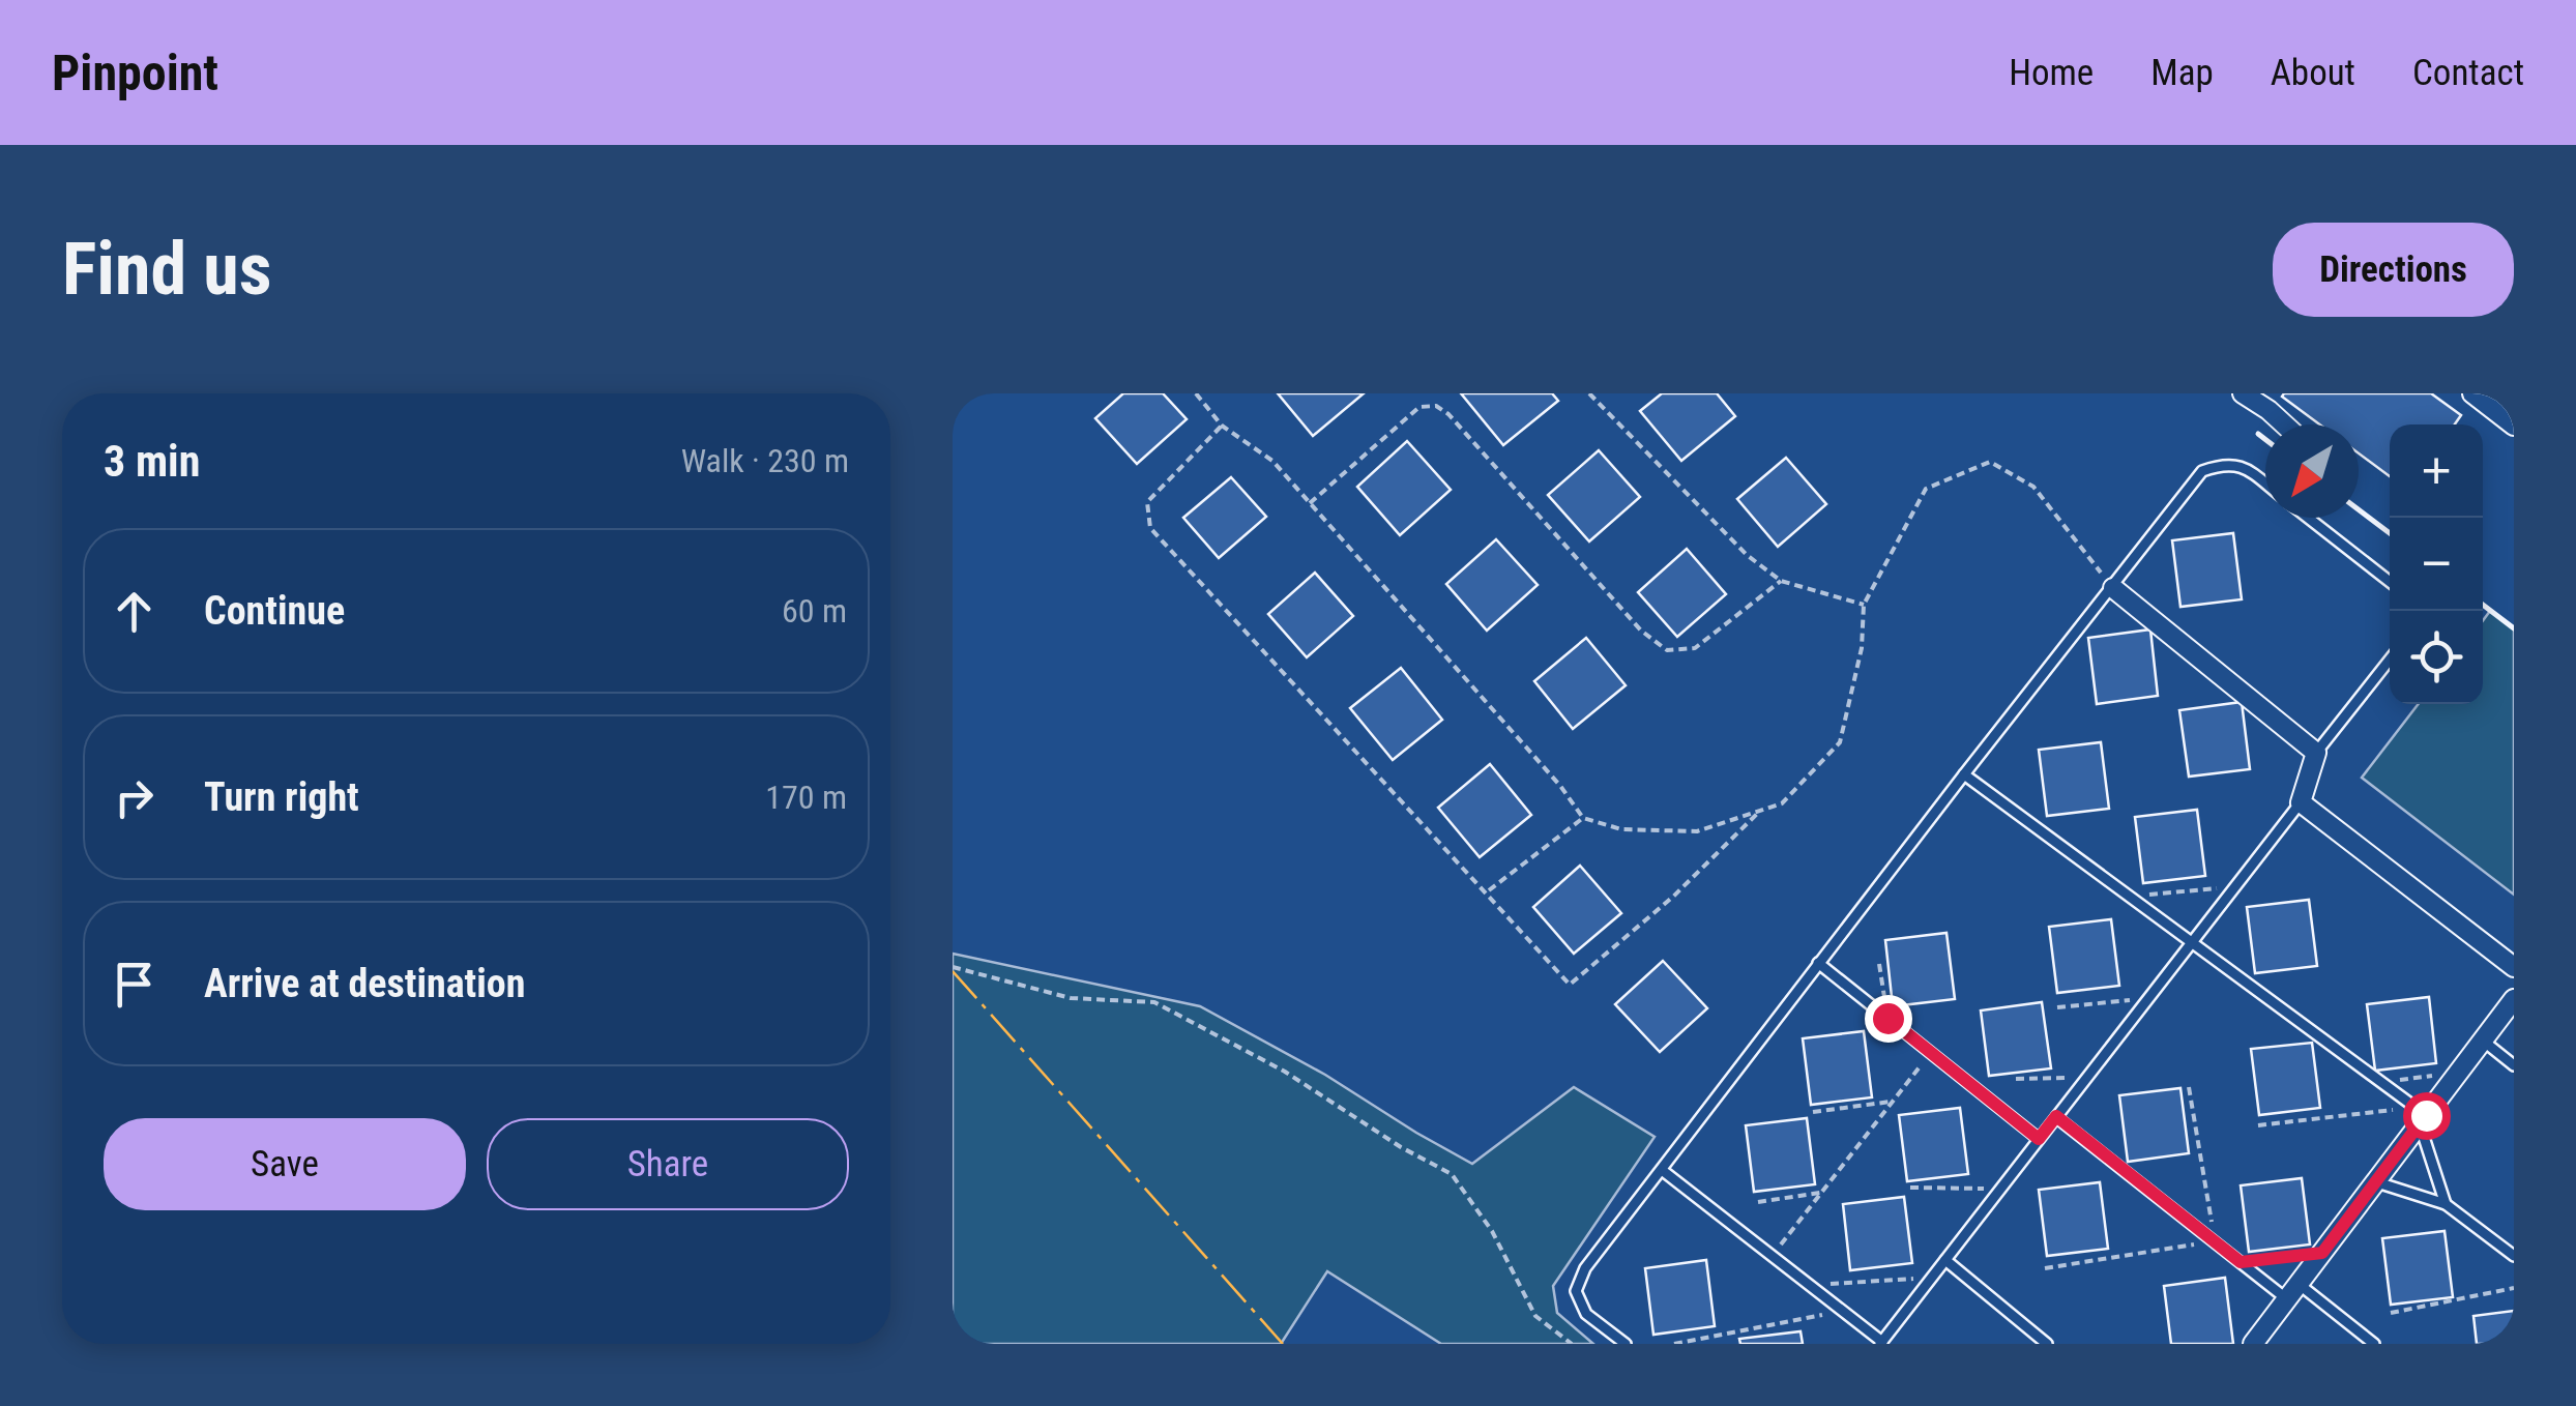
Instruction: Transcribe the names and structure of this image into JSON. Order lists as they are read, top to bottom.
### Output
{
  "north": "bottom left",
  "page": {
    "header": "Pinpoint",
    "nav": [
      "Home",
      "Map",
      "About",
      "Contact"
    ],
    "buttons": [
      "Directions",
      ["Save", "Share"]
    ],
    "title": "Find us",
    "heading": ["3 min", "Walk · 230 m"],
    "map_buttons": ["+", "−"],
    "list": [
      ["Continue", "60 m"],
      ["Turn right", "170 m"],
      "Arrive at destination"
    ]
  }
}
